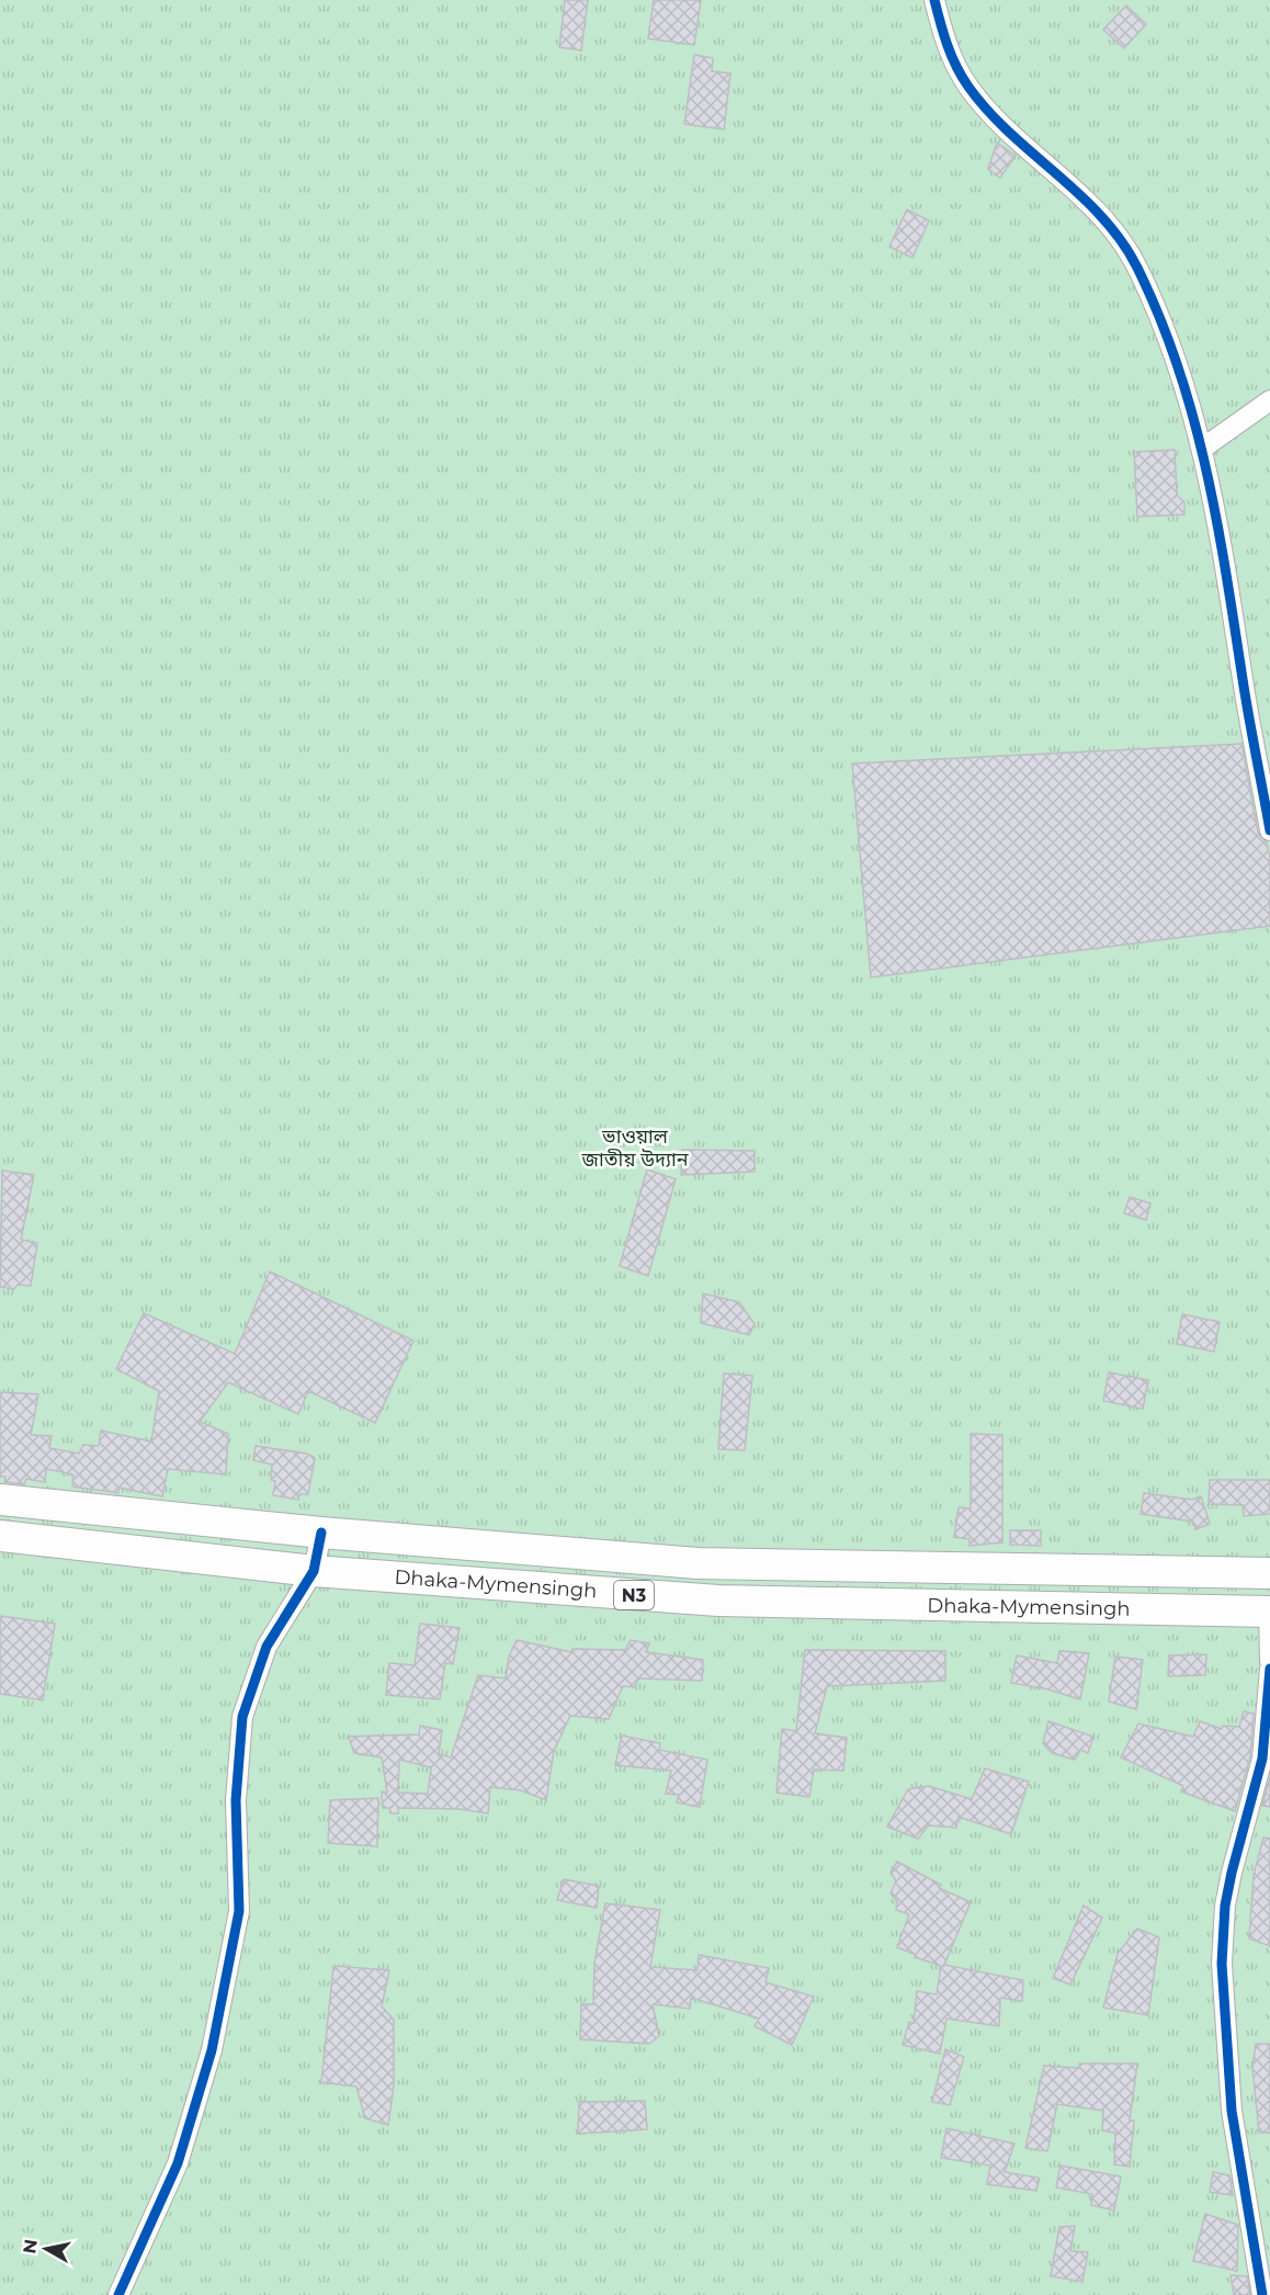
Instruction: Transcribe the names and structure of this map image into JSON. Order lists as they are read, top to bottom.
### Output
{
  "streets": {
    "highway": ["Dhaka-Mymensingh", "N3"]
  },
  "parks": ["ভাওয়াল জাতীয় উদ্যান"],
  "north": "left"
}
